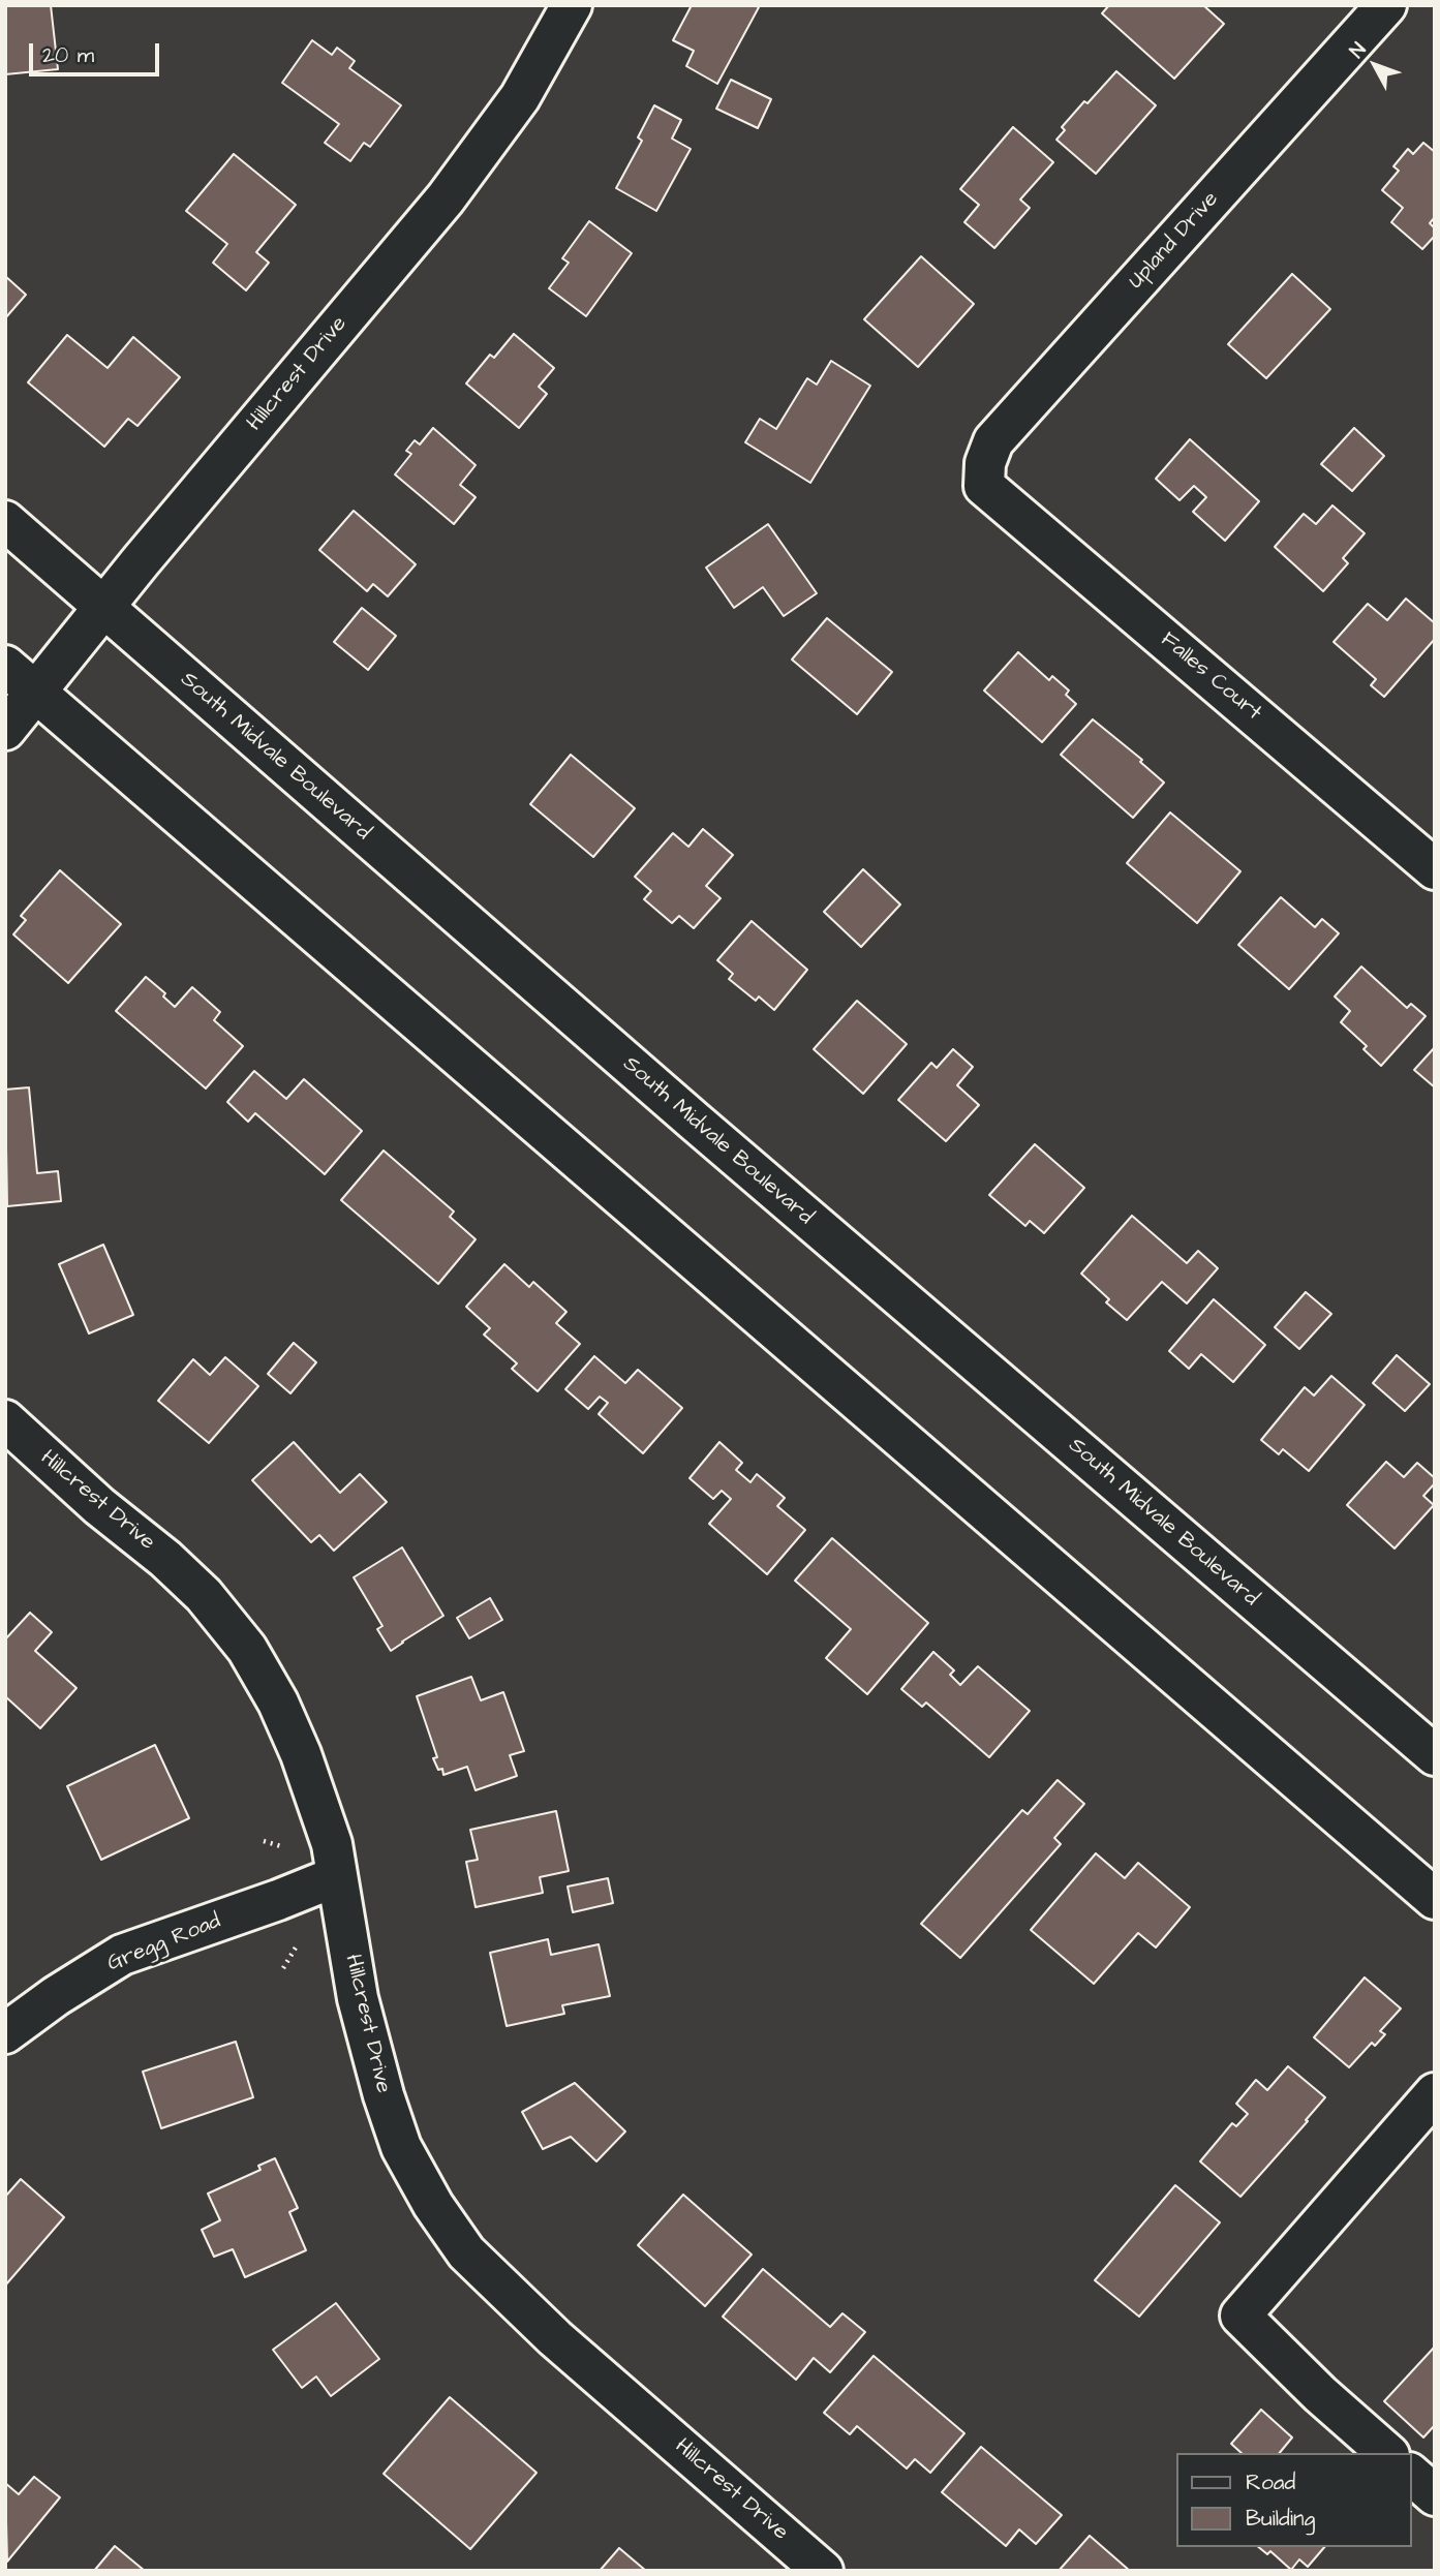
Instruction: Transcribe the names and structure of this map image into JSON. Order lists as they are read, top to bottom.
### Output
{
  "streets": {
    "street": [
      "Upland Drive",
      "Hillcrest Drive",
      "Falles Court",
      "South Midvale Boulevard",
      "Gregg Road"
    ]
  },
  "crossings": [
    ["Upland Drive", "Falles Court"],
    ["Hillcrest Drive", "South Midvale Boulevard"],
    ["Hillcrest Drive", "Gregg Road"]
  ],
  "legend": ["Road", "Building"],
  "scale_bar": "20 m",
  "north": "top left"
}
